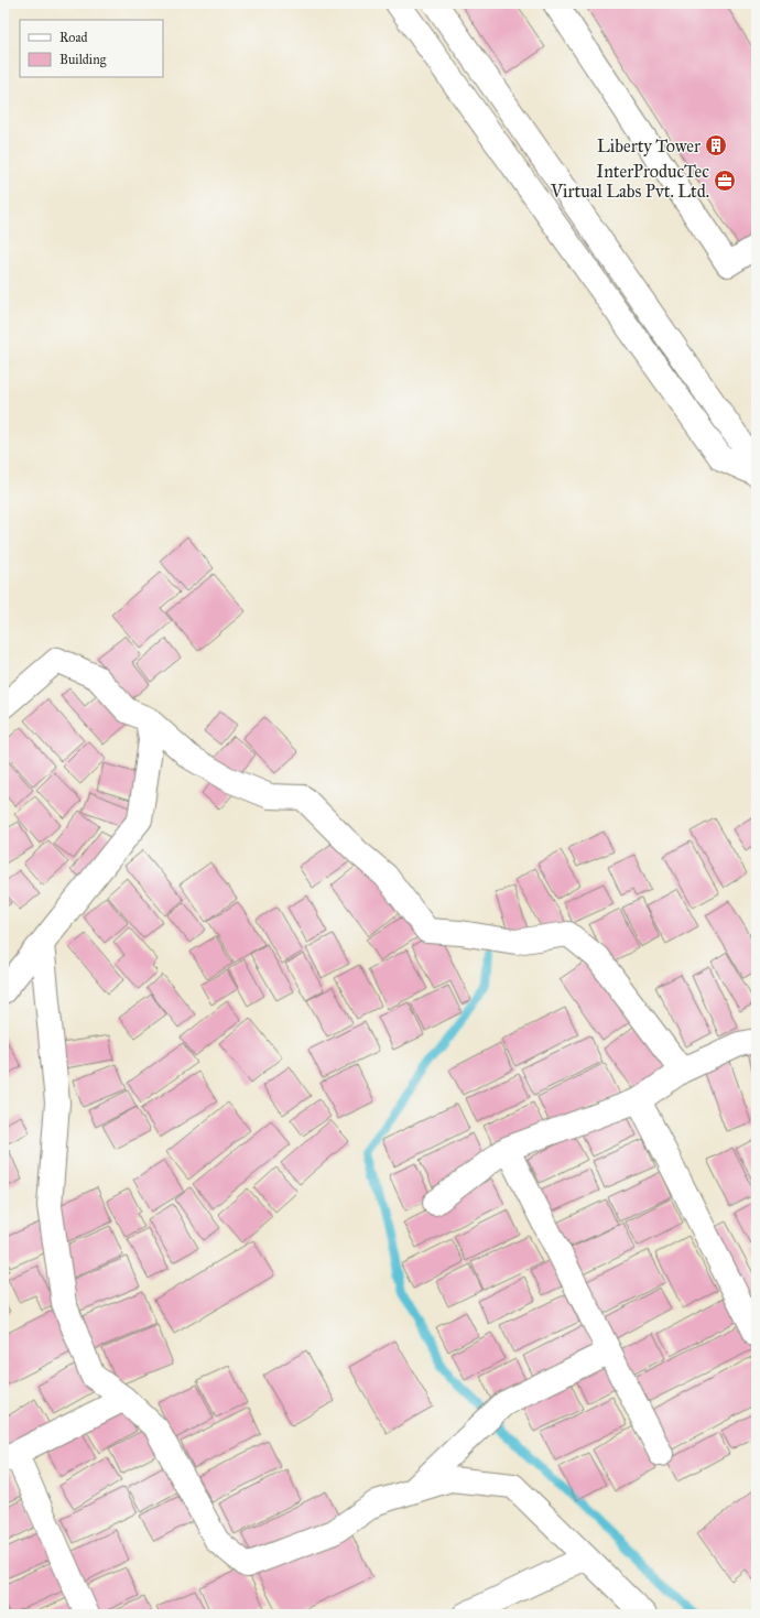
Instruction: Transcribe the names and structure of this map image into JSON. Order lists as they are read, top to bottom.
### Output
{
  "places": {
    "building": ["Liberty Tower"],
    "office": ["InterProducTec Virtual Labs Pvt. Ltd."]
  },
  "legend": ["Road", "Building"]
}
